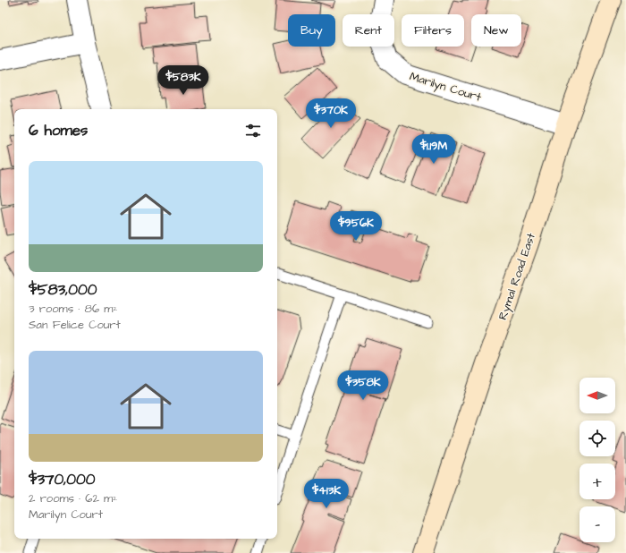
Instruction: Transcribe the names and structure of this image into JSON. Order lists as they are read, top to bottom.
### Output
{
  "streets": {
    "main road": ["Rymal Road East"],
    "street": ["Marilyn Court"]
  },
  "crossings": [
    ["Marilyn Court", "Rymal Road East"]
  ],
  "north": "left",
  "page": {
    "chip": [
      "Buy",
      "Rent",
      "Filters",
      "New"
    ],
    "price": [
      "$583K",
      "$370K",
      "$1.19M",
      "$956K",
      "$358K",
      "$413K"
    ],
    "heading": "6 homes",
    "list": [
      {
        "name": "$583,000",
        "note": "3 rooms · 86 m² · San Felice Court"
      },
      {
        "name": "$370,000",
        "note": "2 rooms · 62 m² · Marilyn Court"
      }
    ],
    "map_buttons": ["+", "−"]
  }
}
